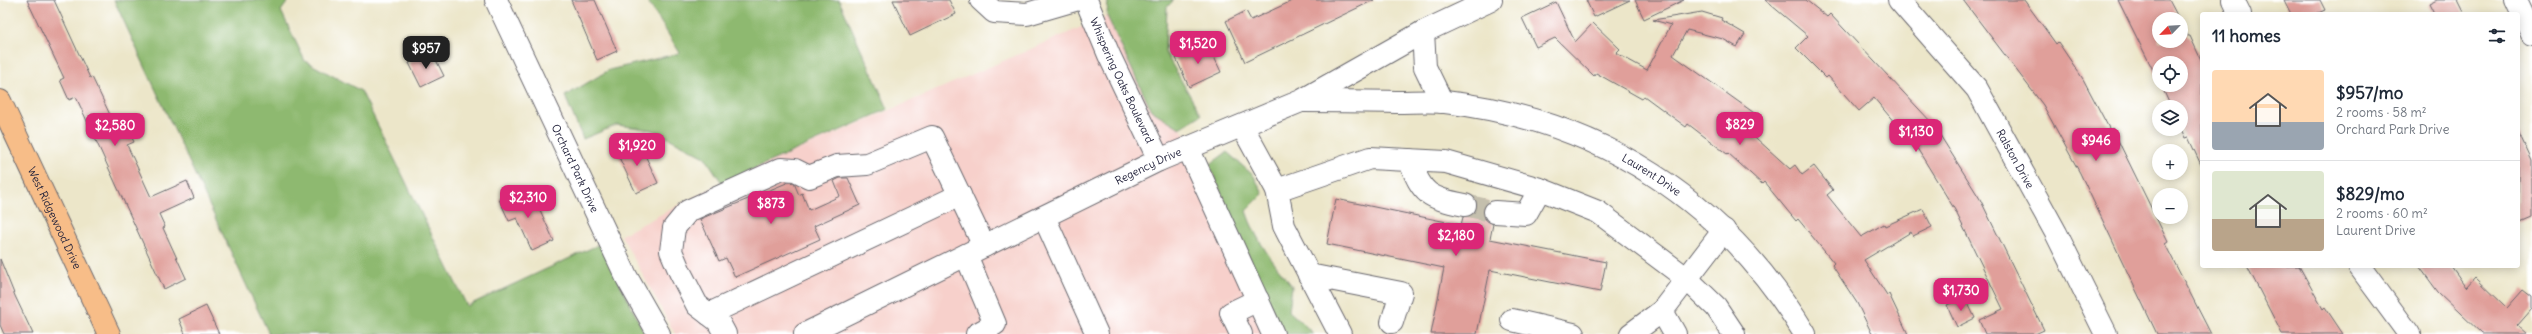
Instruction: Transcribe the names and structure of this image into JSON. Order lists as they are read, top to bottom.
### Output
{
  "streets": {
    "main road": ["West Ridgewood Drive"],
    "street": [
      "Whispering Oaks Boulevard",
      "Ralston Drive",
      "Regency Drive",
      "Orchard Park Drive",
      "Laurent Drive"
    ]
  },
  "crossings": [
    ["Whispering Oaks Boulevard", "Regency Drive"],
    ["Regency Drive", "Laurent Drive"]
  ],
  "north": "bottom left",
  "page": {
    "map_buttons": ["+", "−"],
    "heading": "11 homes",
    "price": [
      "$1,520",
      "$957",
      "$829",
      "$2,580",
      "$1,130",
      "$946",
      "$1,920",
      "$2,310",
      "$873",
      "$2,180",
      "$1,730"
    ],
    "list": [
      {
        "name": "$957/mo",
        "note": "2 rooms · 58 m² · Orchard Park Drive"
      },
      {
        "name": "$829/mo",
        "note": "2 rooms · 60 m² · Laurent Drive"
      }
    ]
  }
}
